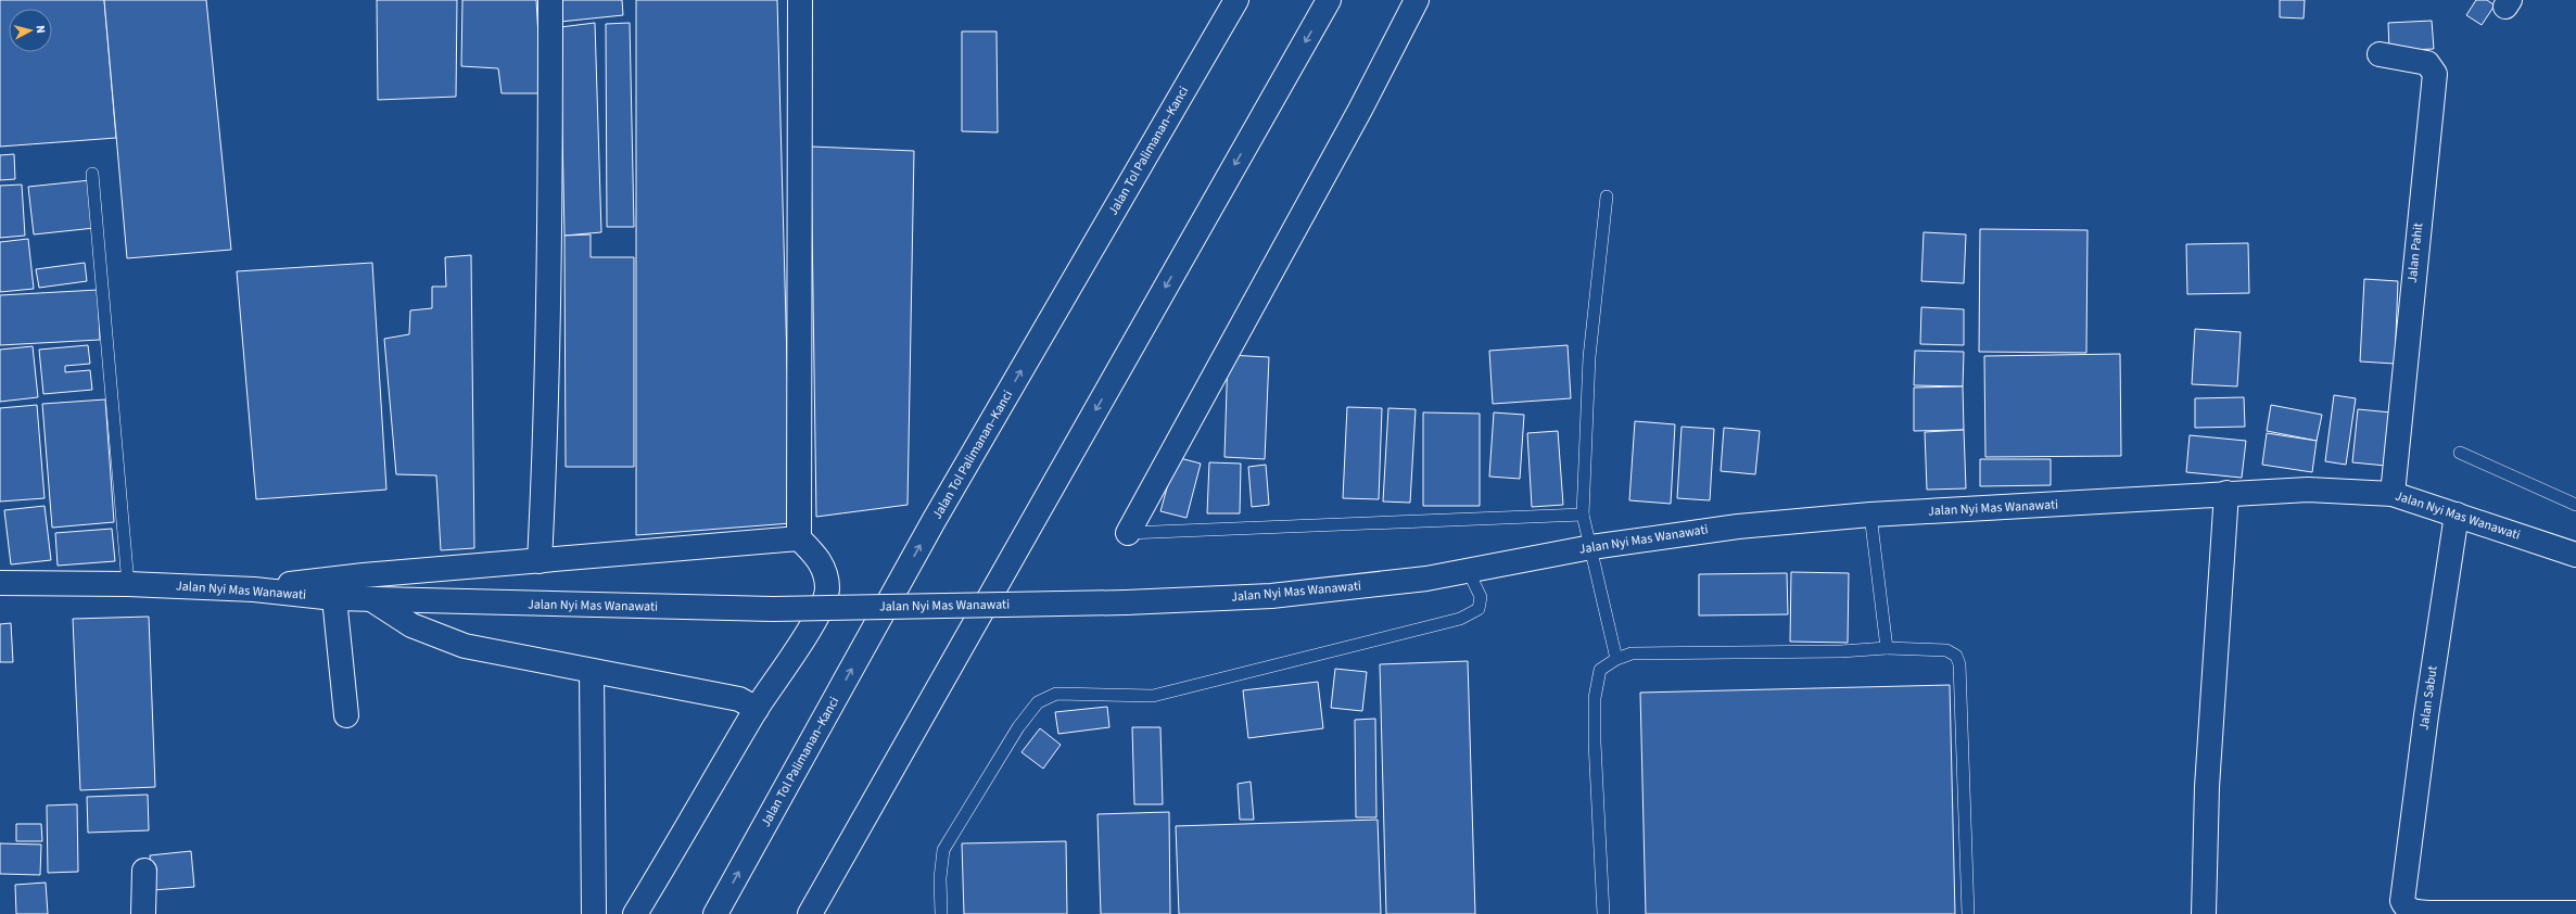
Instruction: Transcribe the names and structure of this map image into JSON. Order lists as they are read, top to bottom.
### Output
{
  "streets": {
    "main road": [
      "Jalan Tol Palimanan–Kanci",
      "Jalan Pahit",
      "Jalan Nyi Mas Wanawati",
      "Jalan Sabut"
    ]
  },
  "crossings": [
    ["Jalan Pahit", "Jalan Nyi Mas Wanawati"],
    ["Jalan Nyi Mas Wanawati", "Jalan Sabut"]
  ],
  "north": "right"
}
